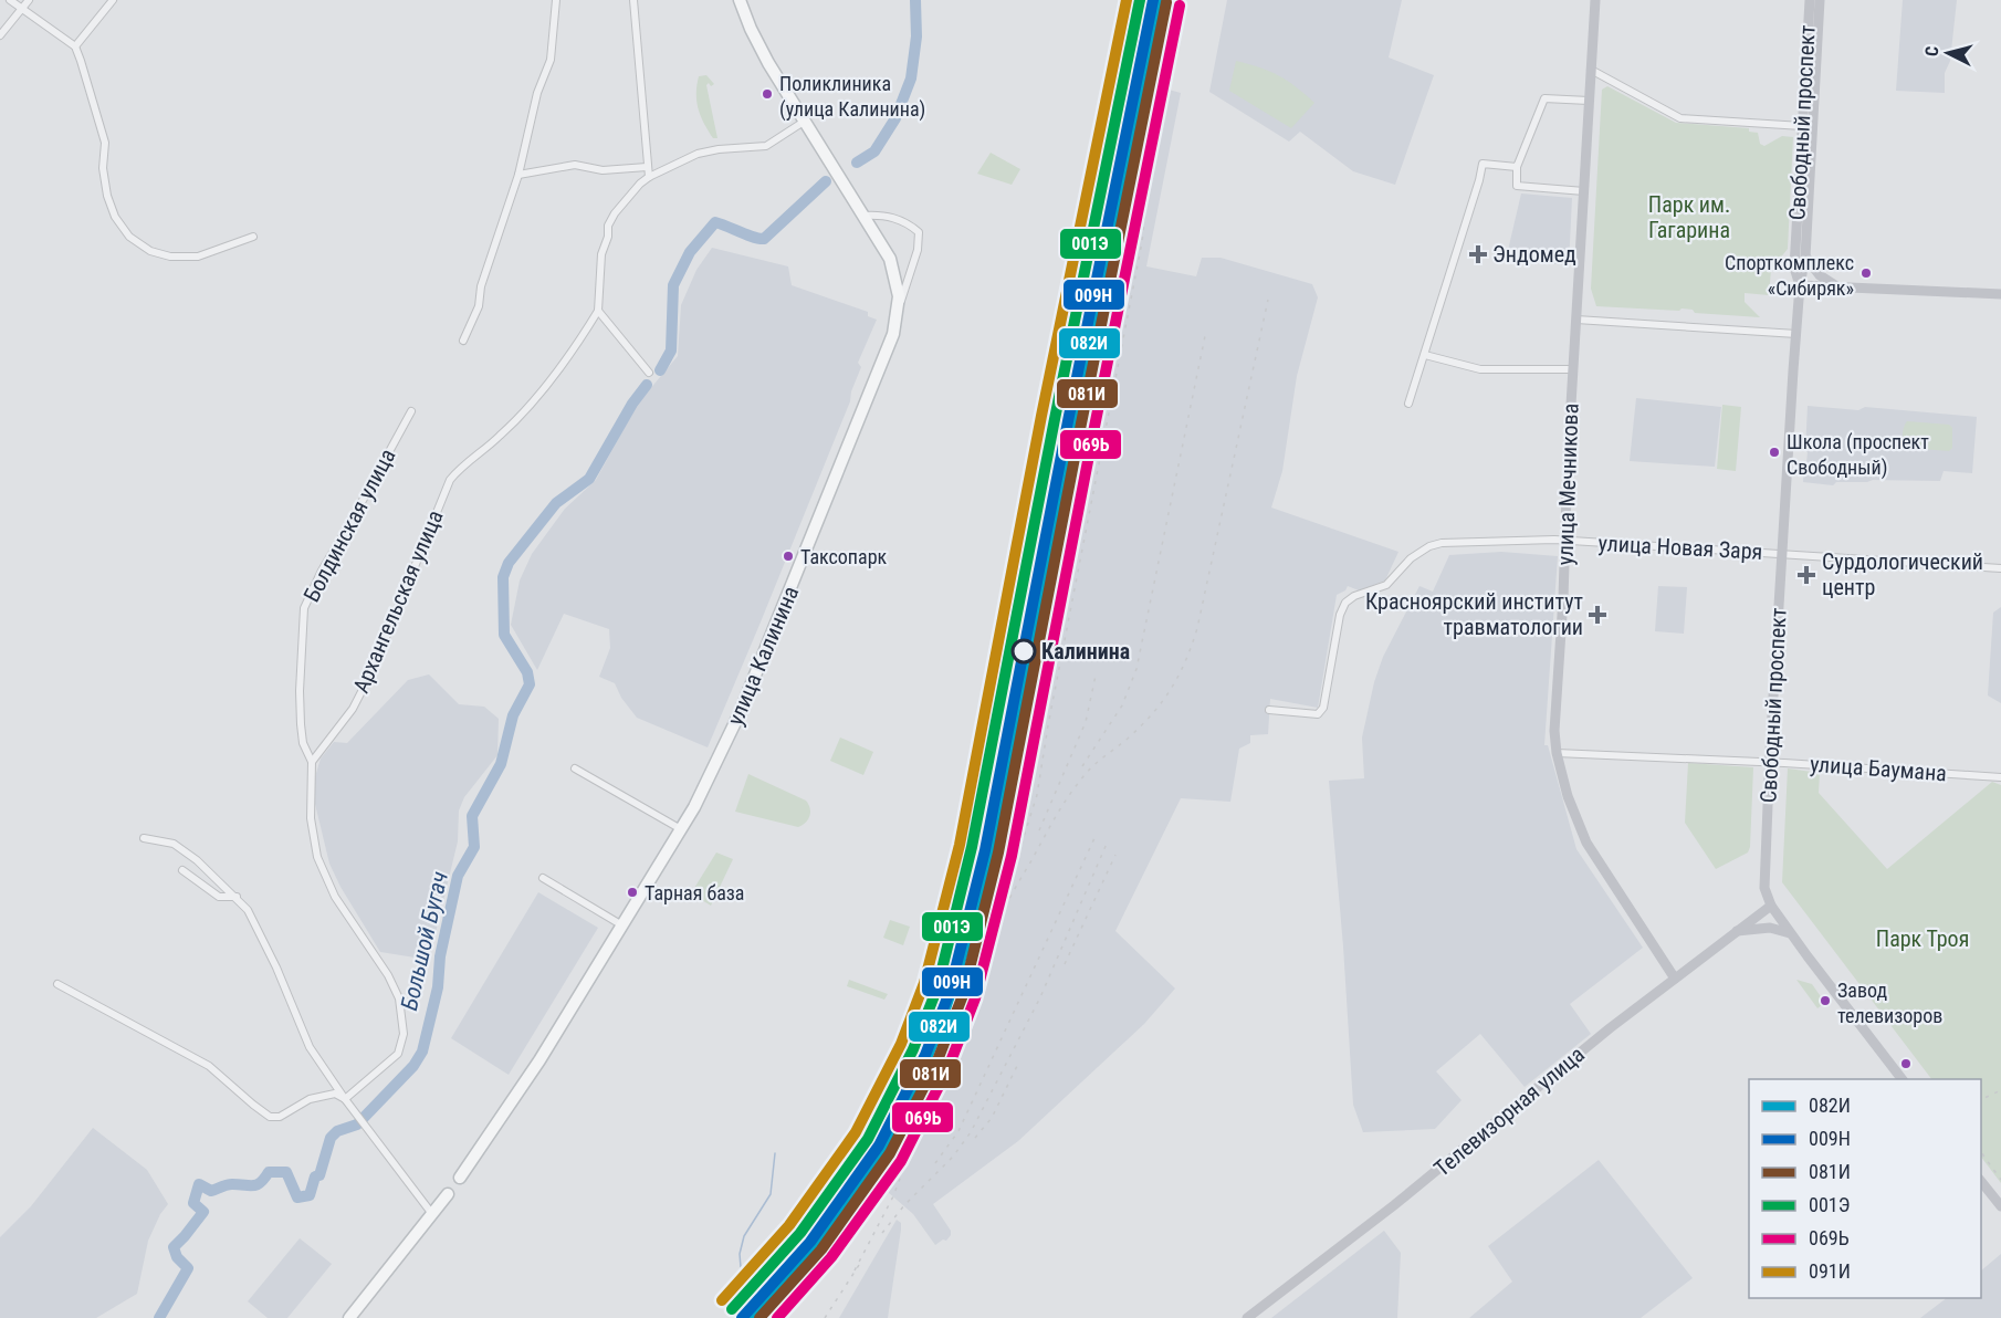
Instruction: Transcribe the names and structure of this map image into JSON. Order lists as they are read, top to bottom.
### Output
{
  "streets": {
    "main road": [
      "Свободный проспект",
      "улица Мечникова",
      "улица Калинина",
      "Телевизорная улица"
    ],
    "street": [
      "Болдинская улица",
      "улица Новая Заря",
      "Архангельская улица",
      "улица Баумана"
    ]
  },
  "crossings": [
    ["Свободный проспект", "улица Новая Заря"],
    ["Свободный проспект", "улица Баумана"],
    ["Свободный проспект", "Телевизорная улица"],
    ["улица Мечникова", "улица Новая Заря"],
    ["улица Мечникова", "улица Баумана"],
    ["улица Мечникова", "Телевизорная улица"],
    ["Болдинская улица", "Архангельская улица"]
  ],
  "water": ["Большой Бугач"],
  "parks": ["Парк им. Гагарина", "Парк Троя"],
  "places": {
    "other": [
      "Поликлиника (улица Калинина)",
      "Спорткомплекс «Сибиряк»",
      "Школа (проспект Свободный)",
      "Таксопарк",
      "Калинина",
      "Тарная база",
      "Завод телевизоров"
    ],
    "health": ["Эндомед", "Сурдологический центр", "Красноярский институт травматологии"]
  },
  "lines": [
    "transit line 082И",
    "transit line 009Н",
    "transit line 001Э",
    "transit line 091И",
    "transit line 081И",
    "transit line 069Ь"
  ],
  "legend": [
    "082И",
    "009Н",
    "081И",
    "001Э",
    "069Ь",
    "091И"
  ],
  "north": "left"
}
